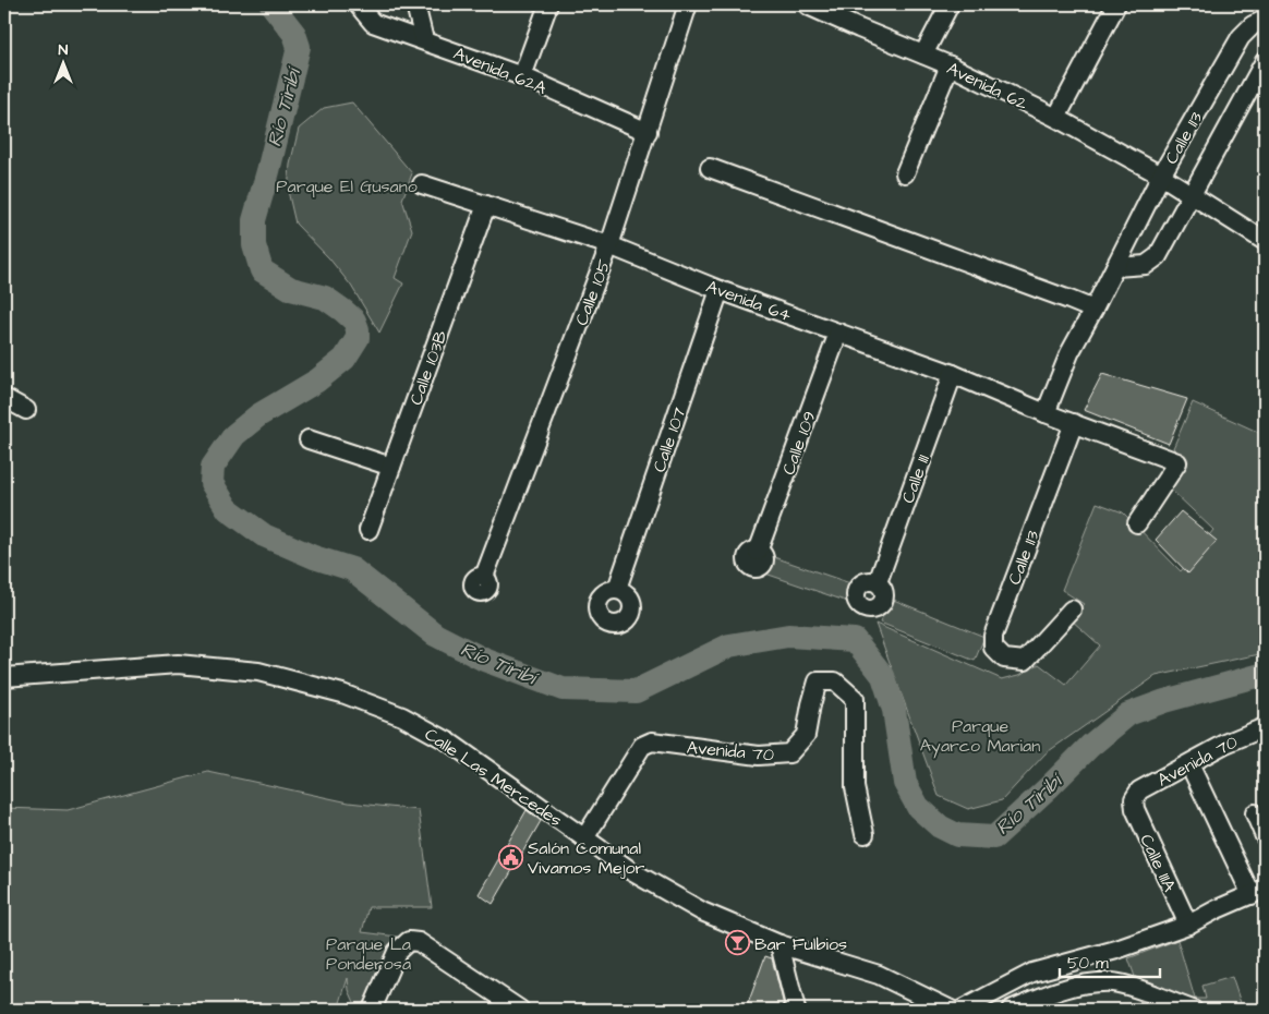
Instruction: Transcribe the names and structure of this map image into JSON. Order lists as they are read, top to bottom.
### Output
{
  "streets": {
    "street": [
      "Avenida 62A",
      "Avenida 62",
      "Calle 113",
      "Calle 105",
      "Avenida 64",
      "Calle 103B",
      "Calle 107",
      "Calle 109",
      "Calle 111",
      "Avenida 70",
      "Calle Las Mercedes",
      "Calle 111A"
    ]
  },
  "crossings": [
    ["Avenida 62A", "Calle 105"],
    ["Avenida 62", "Calle 113"],
    ["Calle 113", "Avenida 64"],
    ["Calle 105", "Avenida 64"],
    ["Avenida 64", "Calle 103B"],
    ["Avenida 64", "Calle 107"],
    ["Avenida 64", "Calle 109"],
    ["Avenida 64", "Calle 111"],
    ["Avenida 70", "Calle Las Mercedes"],
    ["Avenida 70", "Calle 111A"]
  ],
  "water": ["Río Tiribí"],
  "parks": ["Parque El Gusano", "Parque Ayarco Marian", "Parque La Ponderosa"],
  "places": {
    "public building": ["Salón Comunal Vivamos Mejor"],
    "bar": ["Bar Fulbios"]
  },
  "scale_bar": "50 m",
  "north": "top"
}
